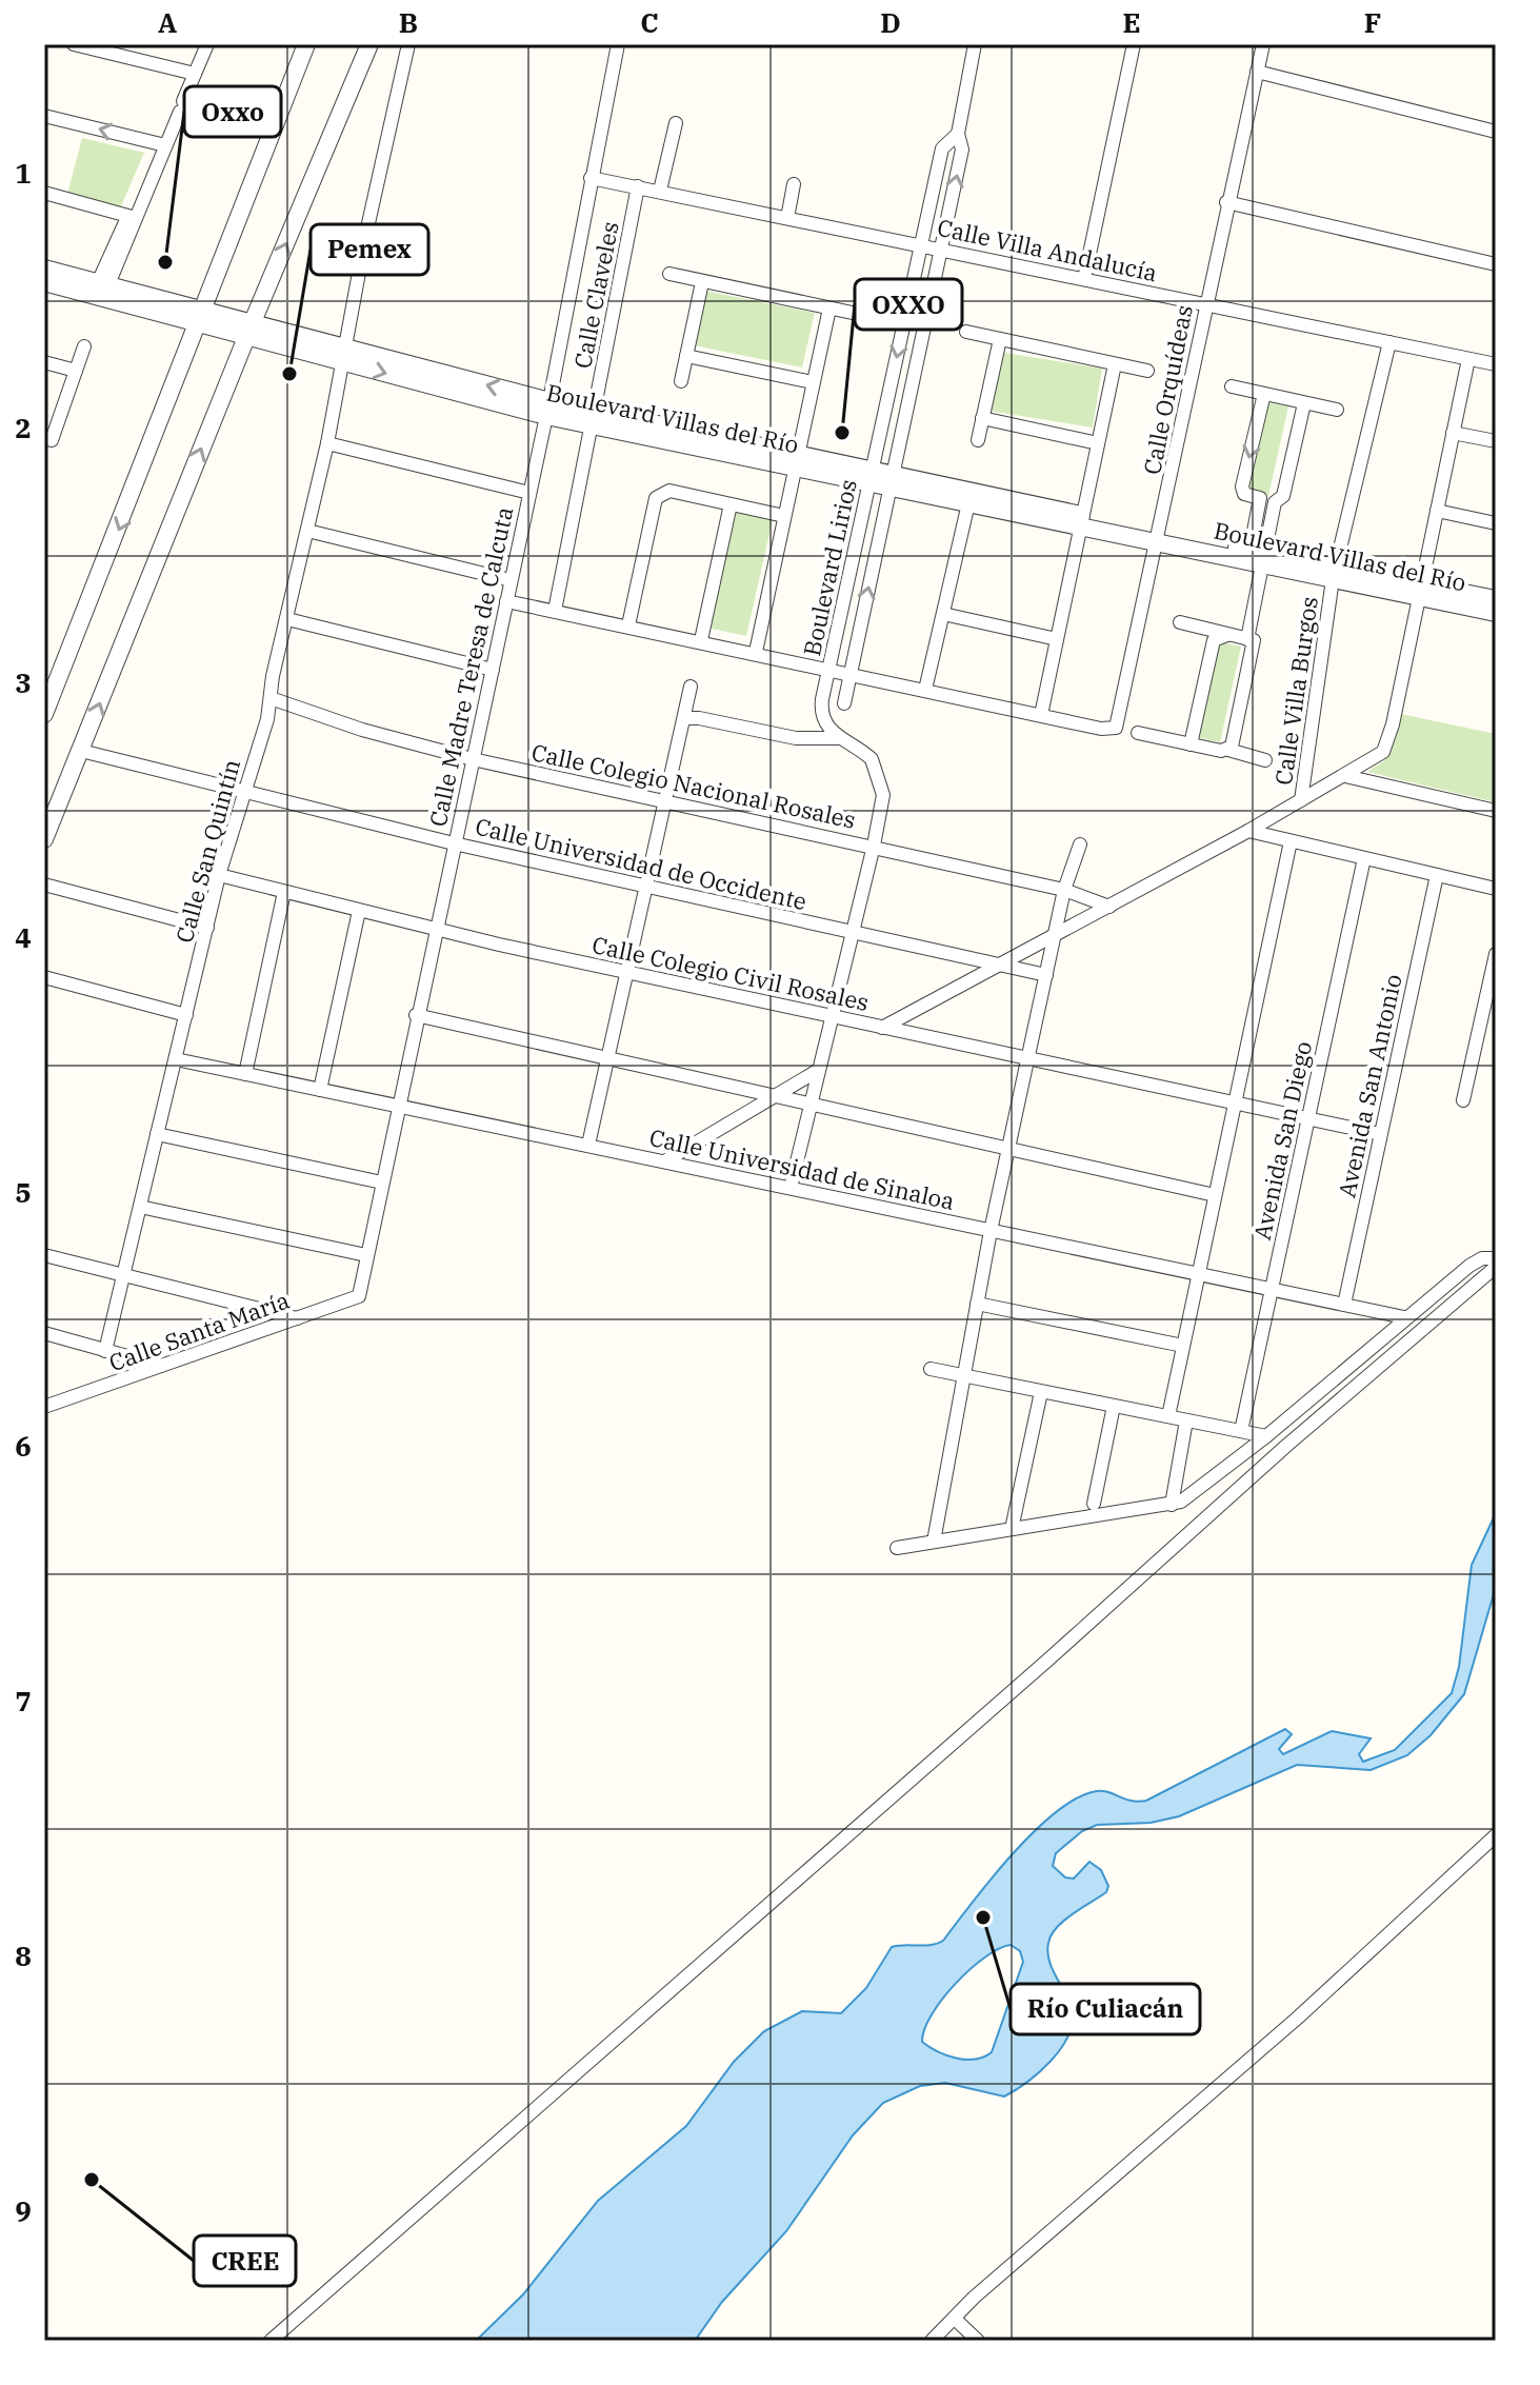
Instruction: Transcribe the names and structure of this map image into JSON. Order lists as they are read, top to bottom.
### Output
{
  "streets": {
    "street": [
      "Calle Villa Andalucía",
      "Calle Claveles",
      "Calle Orquídeas",
      "Boulevard Villas del Río",
      "Boulevard Lirios",
      "Calle Madre Teresa de Calcuta",
      "Calle Villa Burgos",
      "Calle Colegio Nacional Rosales",
      "Calle San Quintín",
      "Calle Universidad de Occidente",
      "Calle Colegio Civil Rosales",
      "Avenida San Antonio",
      "Avenida San Diego",
      "Calle Universidad de Sinaloa",
      "Calle Santa María"
    ]
  },
  "crossings": [
    ["Calle Villa Andalucía", "Calle Claveles"],
    ["Calle Villa Andalucía", "Calle Orquídeas"],
    ["Calle Villa Andalucía", "Boulevard Lirios"],
    ["Calle Villa Andalucía", "Calle Madre Teresa de Calcuta"],
    ["Calle Villa Andalucía", "Calle Villa Burgos"],
    ["Calle Claveles", "Boulevard Villas del Río"],
    ["Calle Orquídeas", "Boulevard Villas del Río"],
    ["Boulevard Villas del Río", "Boulevard Lirios"],
    ["Boulevard Villas del Río", "Calle Madre Teresa de Calcuta"],
    ["Boulevard Villas del Río", "Calle Villa Burgos"],
    ["Boulevard Villas del Río", "Calle San Quintín"],
    ["Calle Madre Teresa de Calcuta", "Calle Colegio Nacional Rosales"],
    ["Calle Madre Teresa de Calcuta", "Calle Universidad de Occidente"],
    ["Calle Madre Teresa de Calcuta", "Calle Colegio Civil Rosales"],
    ["Calle Madre Teresa de Calcuta", "Calle Universidad de Sinaloa"],
    ["Calle Madre Teresa de Calcuta", "Calle Santa María"],
    ["Calle Colegio Nacional Rosales", "Calle San Quintín"],
    ["Calle San Quintín", "Calle Universidad de Occidente"],
    ["Calle San Quintín", "Calle Colegio Civil Rosales"],
    ["Calle San Quintín", "Calle Universidad de Sinaloa"],
    ["Calle Colegio Civil Rosales", "Avenida San Antonio"],
    ["Calle Colegio Civil Rosales", "Avenida San Diego"],
    ["Avenida San Antonio", "Calle Universidad de Sinaloa"],
    ["Avenida San Diego", "Calle Universidad de Sinaloa"]
  ],
  "places": [
    "Oxxo",
    "Pemex",
    "OXXO",
    "Río Culiacán",
    "CREE"
  ],
  "grid": {
    "columns": [
      "A",
      "B",
      "C",
      "D",
      "E",
      "F"
    ],
    "rows": [
      "1",
      "2",
      "3",
      "4",
      "5",
      "6",
      "7",
      "8",
      "9"
    ]
  }
}
